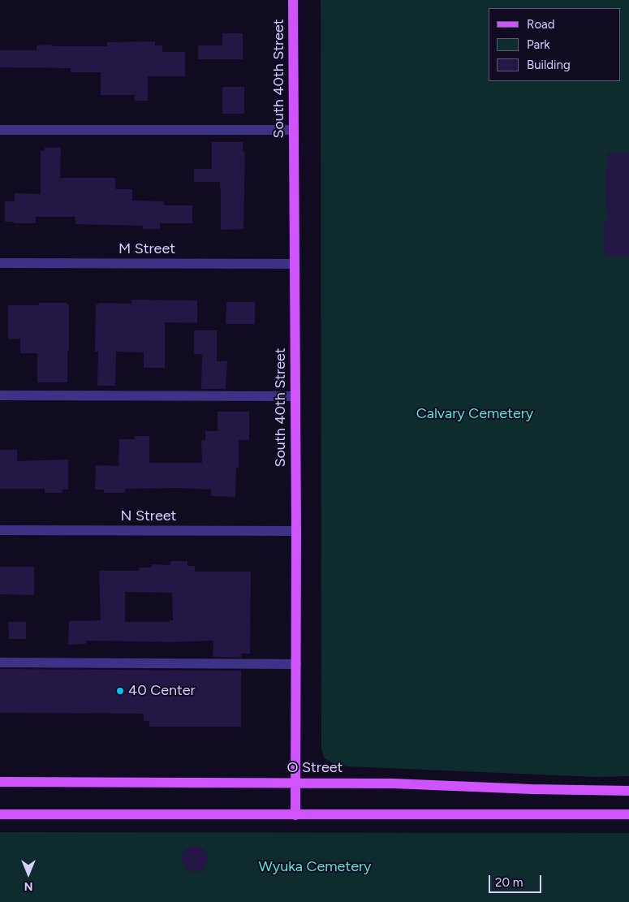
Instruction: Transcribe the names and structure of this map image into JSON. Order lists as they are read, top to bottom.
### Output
{
  "streets": {
    "main road": ["South 40th Street", "O Street"],
    "street": ["M Street", "N Street"]
  },
  "crossings": [
    ["South 40th Street", "M Street"],
    ["South 40th Street", "N Street"],
    ["South 40th Street", "O Street"]
  ],
  "parks": ["Calvary Cemetery", "Wyuka Cemetery"],
  "places": ["40 Center"],
  "legend": ["Road", "Park", "Building"],
  "scale_bar": "20 m",
  "north": "bottom"
}
